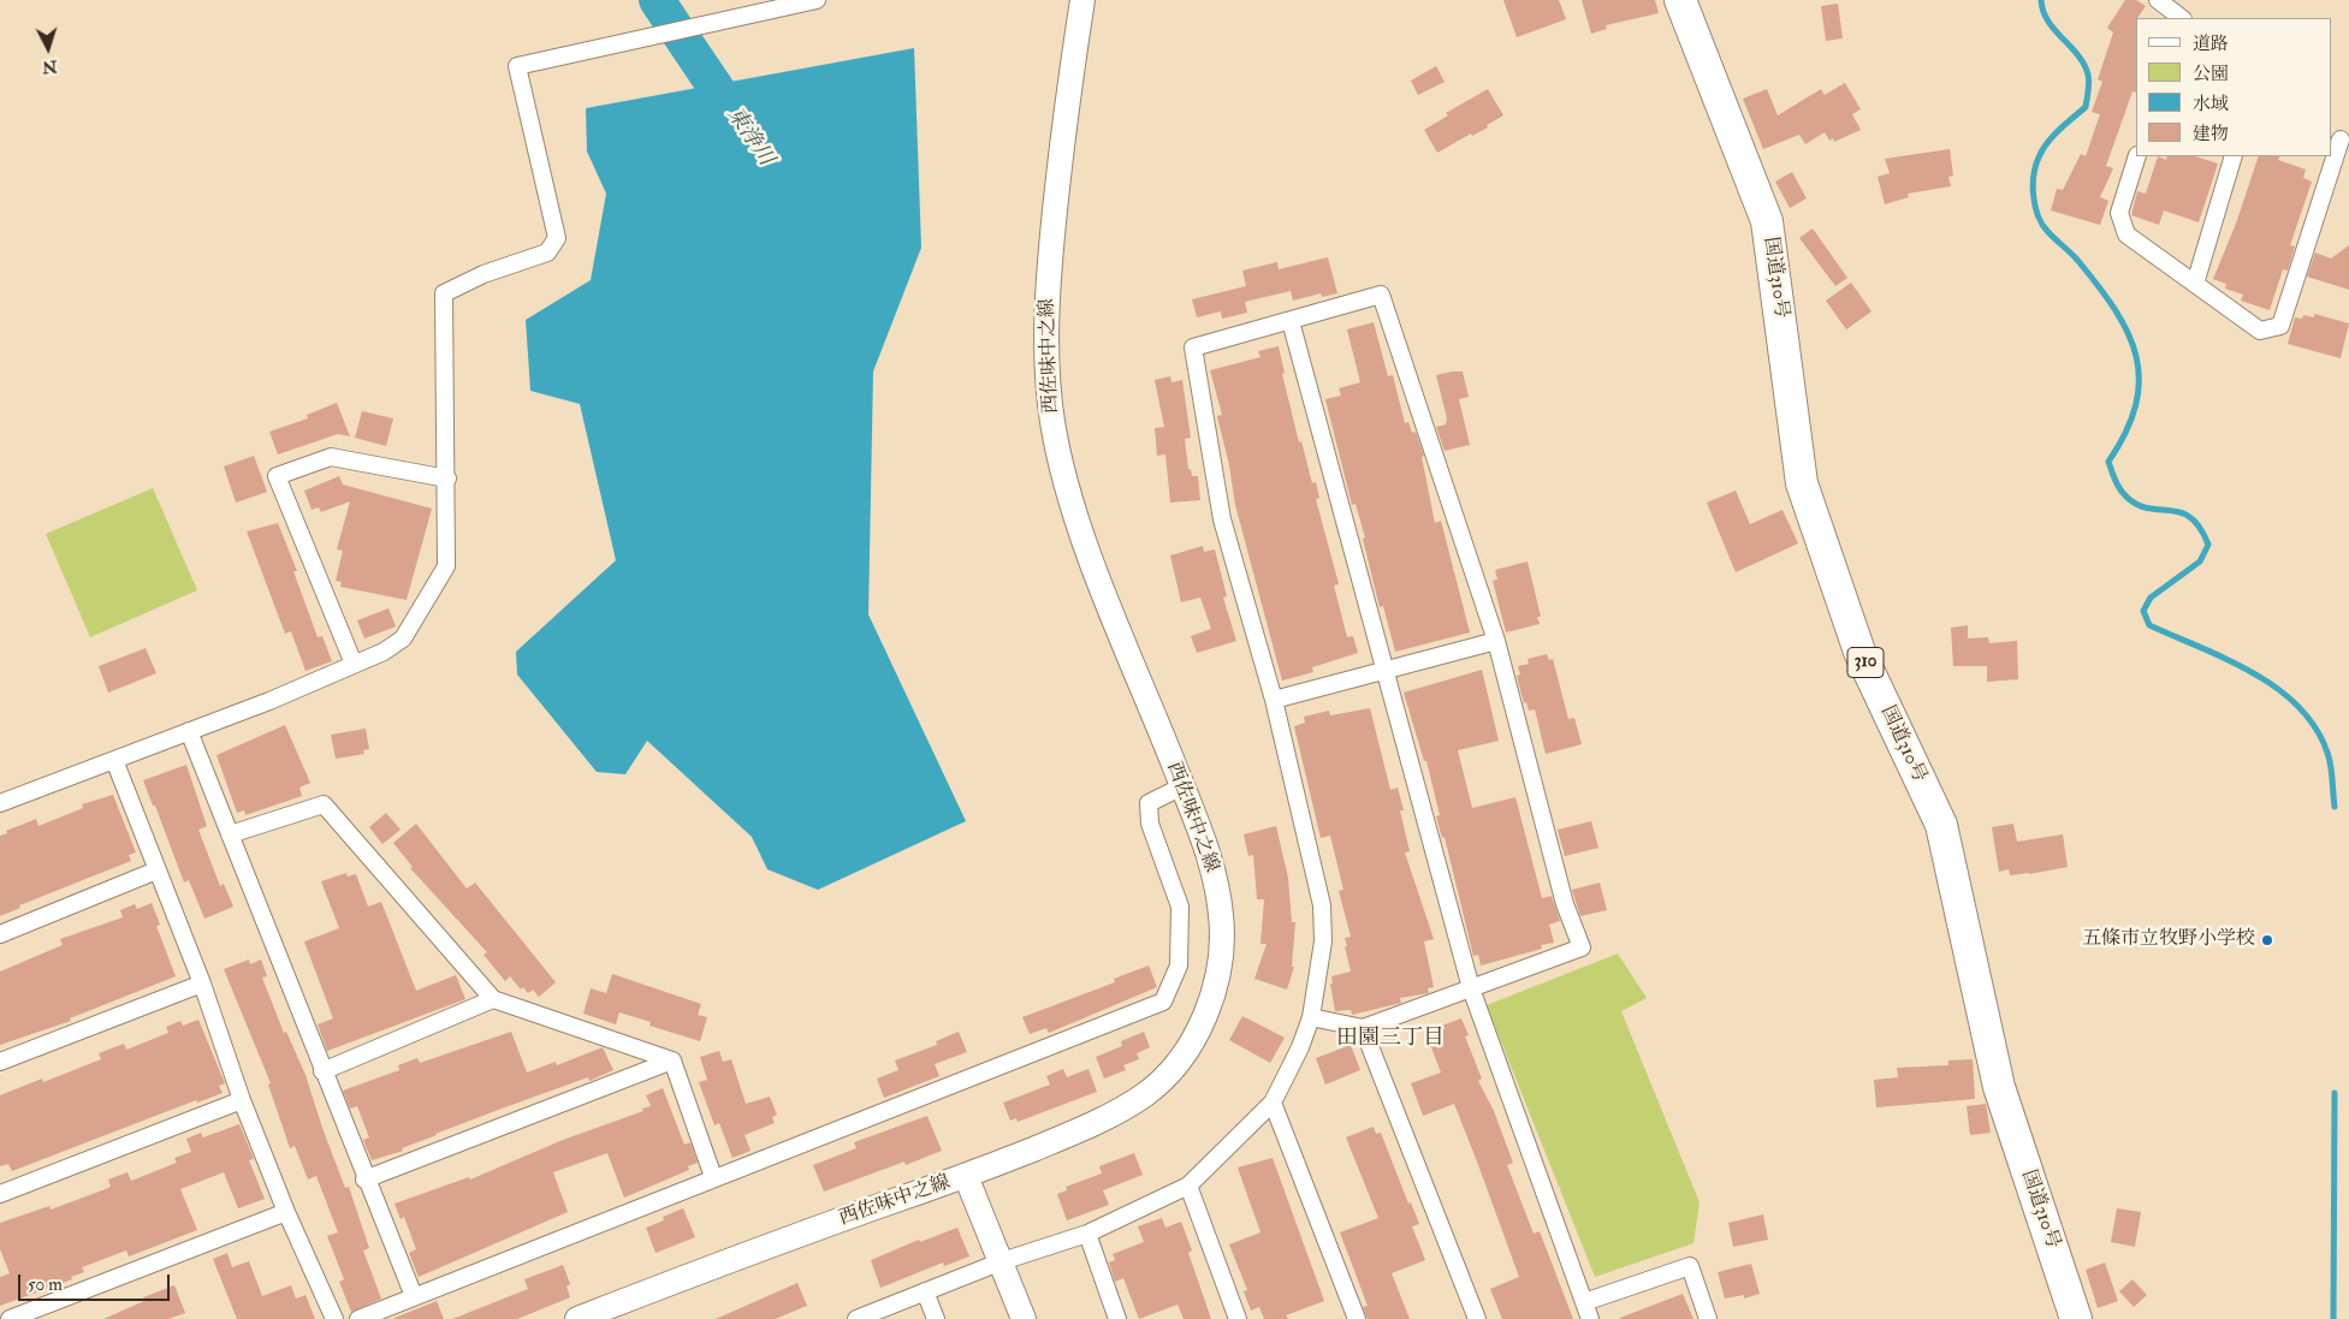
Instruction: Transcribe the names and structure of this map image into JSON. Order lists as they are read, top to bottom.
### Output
{
  "streets": {
    "highway": ["国道310号", "310"],
    "main road": ["西佐味中之線"]
  },
  "districts": ["田園三丁目"],
  "water": ["東浄川"],
  "places": ["五條市立牧野小学校"],
  "legend": [
    "道路",
    "公園",
    "水域",
    "建物"
  ],
  "scale_bar": "50 m",
  "north": "bottom"
}
